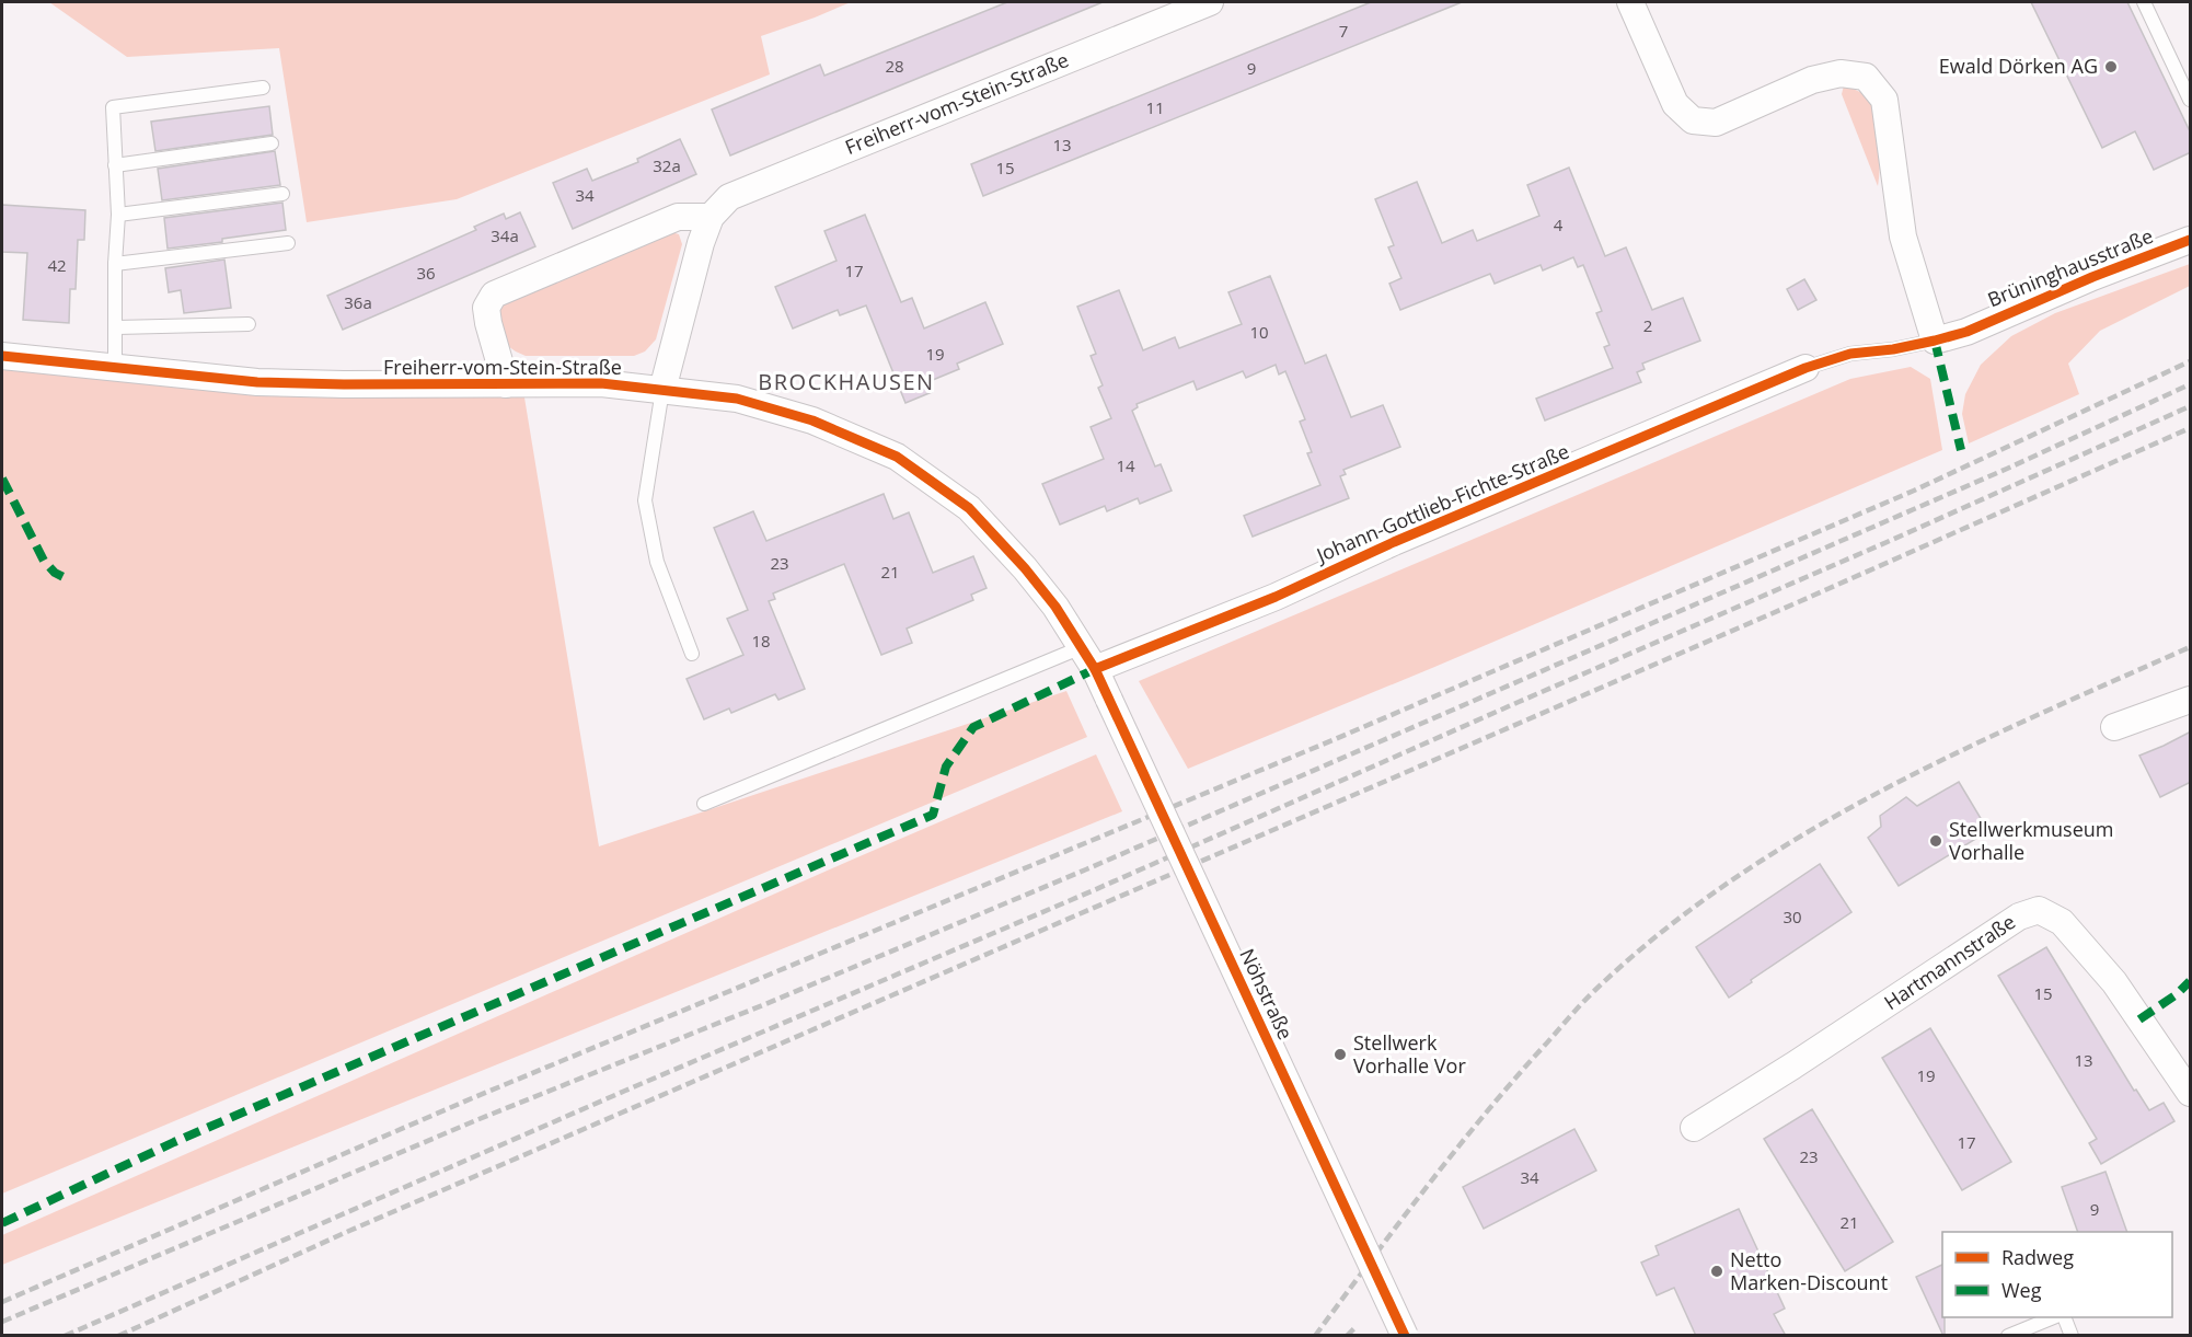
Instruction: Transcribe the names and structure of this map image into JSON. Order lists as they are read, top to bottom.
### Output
{
  "streets": {
    "street": [
      "Freiherr-vom-Stein-Straße",
      "Brüninghausstraße",
      "Johann-Gottlieb-Fichte-Straße",
      "Hartmannstraße",
      "Nöhstraße"
    ]
  },
  "crossings": [
    ["Freiherr-vom-Stein-Straße", "Johann-Gottlieb-Fichte-Straße"],
    ["Freiherr-vom-Stein-Straße", "Nöhstraße"],
    ["Johann-Gottlieb-Fichte-Straße", "Nöhstraße"]
  ],
  "districts": ["BROCKHAUSEN"],
  "places": [
    "Ewald Dörken AG",
    "Stellwerkmuseum Vorhalle",
    "Stellwerk Vorhalle Vor",
    "Netto Marken-Discount"
  ],
  "house_numbers": [
    "7",
    "28",
    "9",
    "11",
    "13",
    "32a",
    "15",
    "34",
    "4",
    "34a",
    "42",
    "17",
    "36",
    "36a",
    "2",
    "10",
    "19",
    "14",
    "23",
    "21",
    "18",
    "30",
    "15",
    "13",
    "19",
    "17",
    "23",
    "34",
    "9",
    "21"
  ],
  "legend": ["Radweg", "Weg"]
}
